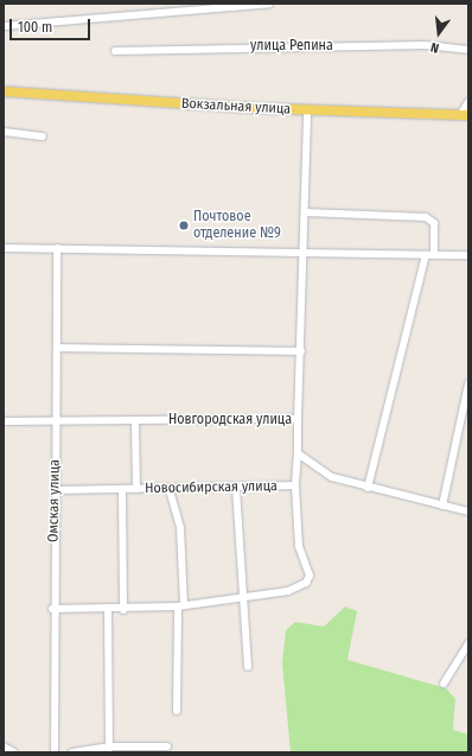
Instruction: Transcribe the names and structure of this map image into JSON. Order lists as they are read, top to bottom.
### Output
{
  "streets": {
    "main road": ["Вокзальная улица"],
    "street": [
      "улица Репина",
      "Новгородская улица",
      "Новосибирская улица",
      "Омская улица"
    ]
  },
  "crossings": [
    ["Новгородская улица", "Новосибирская улица"],
    ["Новгородская улица", "Омская улица"],
    ["Новосибирская улица", "Омская улица"]
  ],
  "places": ["Почтовое отделение №9"],
  "scale_bar": "100 m",
  "north": "bottom"
}
